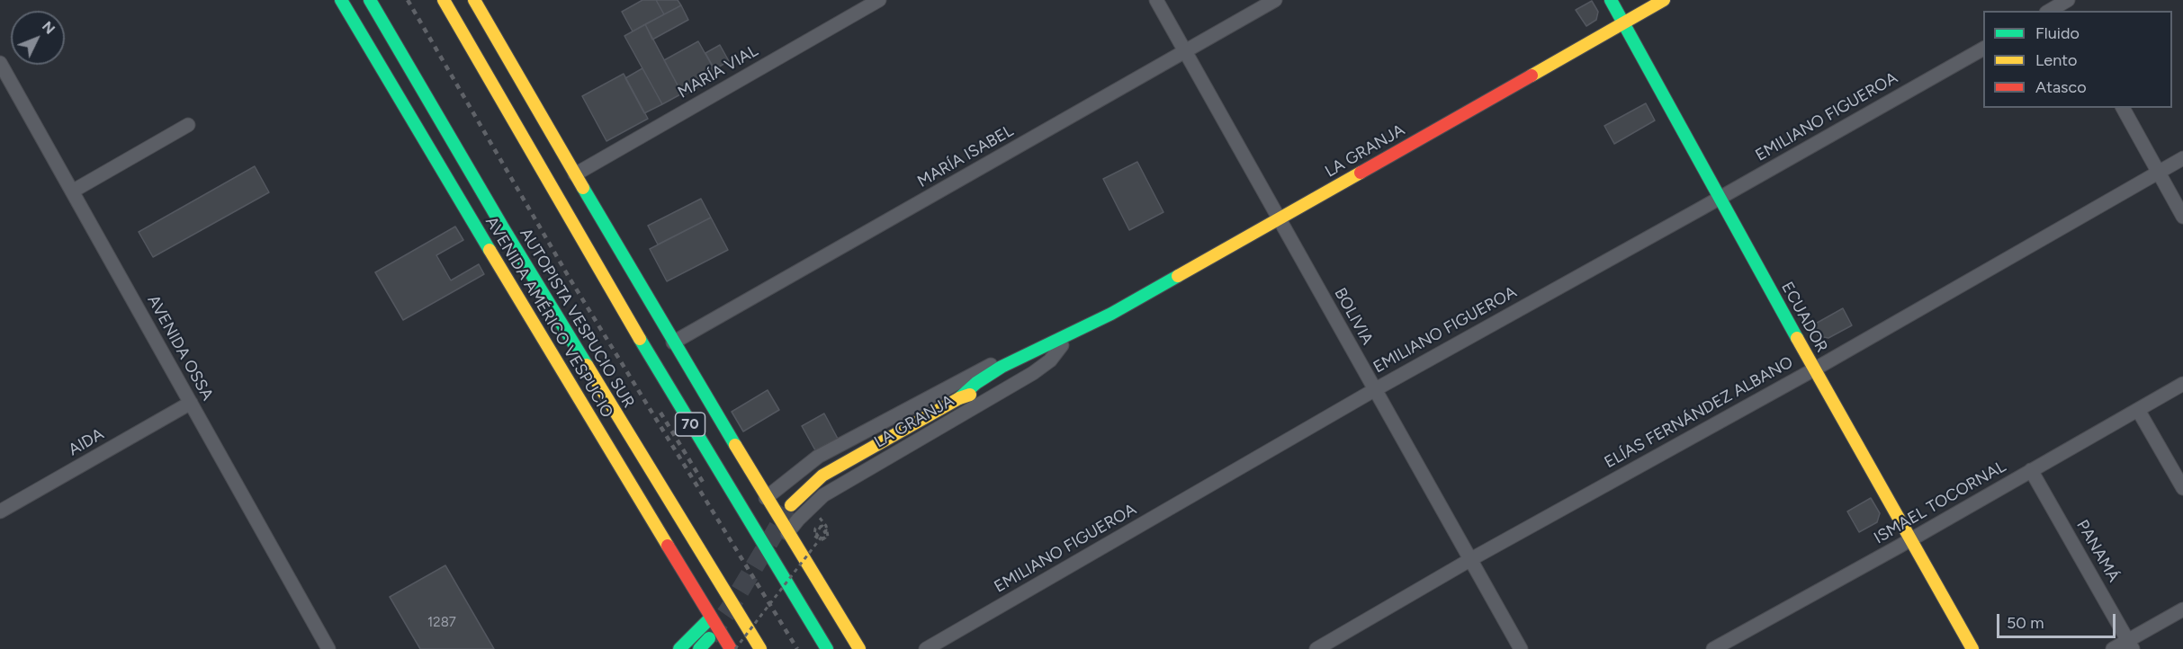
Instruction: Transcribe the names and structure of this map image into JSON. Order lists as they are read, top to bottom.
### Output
{
  "streets": {
    "main road": [
      "LA GRANJA",
      "AVENIDA AMÉRICO VESPUCIO",
      "ECUADOR",
      "AUTOPISTA VESPUCIO SUR",
      "70"
    ],
    "street": [
      "MARÍA VIAL",
      "EMILIANO FIGUEROA",
      "MARÍA ISABEL",
      "BOLIVIA",
      "AVENIDA OSSA",
      "ELÍAS FERNÁNDEZ ALBANO",
      "AIDA",
      "ISMAEL TOCORNAL",
      "PANAMÁ"
    ]
  },
  "crossings": [
    ["EMILIANO FIGUEROA", "BOLIVIA"],
    ["EMILIANO FIGUEROA", "ECUADOR"],
    ["LA GRANJA", "BOLIVIA"],
    ["LA GRANJA", "ECUADOR"],
    ["MARÍA ISABEL", "BOLIVIA"],
    ["BOLIVIA", "ELÍAS FERNÁNDEZ ALBANO"],
    ["ECUADOR", "ELÍAS FERNÁNDEZ ALBANO"],
    ["ECUADOR", "ISMAEL TOCORNAL"],
    ["AVENIDA OSSA", "AIDA"],
    ["ISMAEL TOCORNAL", "PANAMÁ"]
  ],
  "house_numbers": ["1287"],
  "legend": ["Fluido", "Lento", "Atasco"],
  "scale_bar": "50 m",
  "north": "top right"
}
